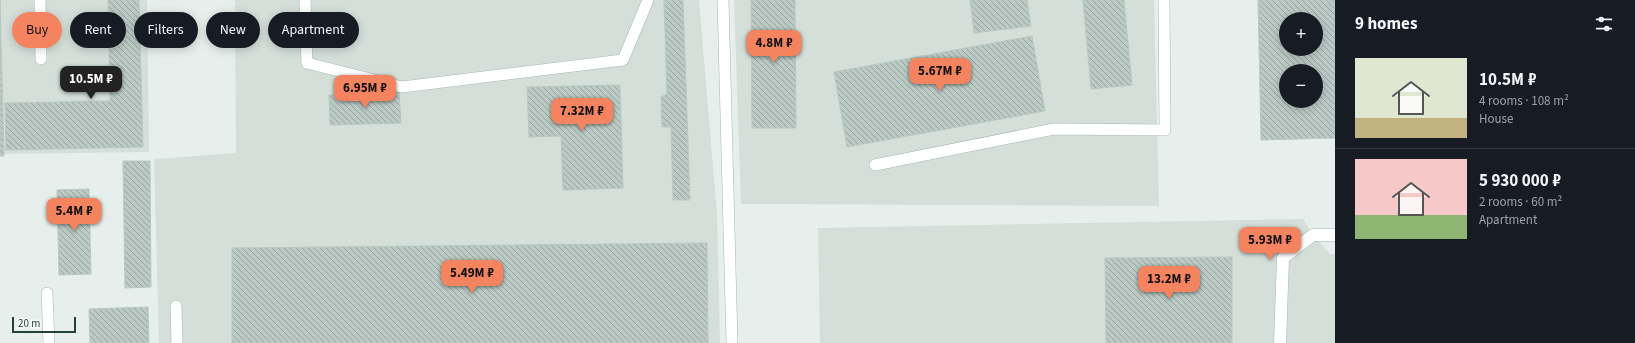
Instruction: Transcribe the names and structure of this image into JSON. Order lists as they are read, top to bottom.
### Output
{
  "scale_bar": "20 m",
  "page": {
    "heading": "9 homes",
    "map_buttons": ["+", "−"],
    "chip": [
      "Buy",
      "Rent",
      "Filters",
      "New",
      "Apartment"
    ],
    "price": [
      "4.8M ₽",
      "5.67M ₽",
      "10.5M ₽",
      "6.95M ₽",
      "7.32M ₽",
      "5.4M ₽",
      "5.93M ₽",
      "5.49M ₽",
      "13.2M ₽"
    ],
    "list": [
      {
        "name": "10.5M ₽",
        "note": "4 rooms · 108 m² · House"
      },
      {
        "name": "5 930 000 ₽",
        "note": "2 rooms · 60 m² · Apartment"
      }
    ],
    "scale": "20 m"
  }
}
